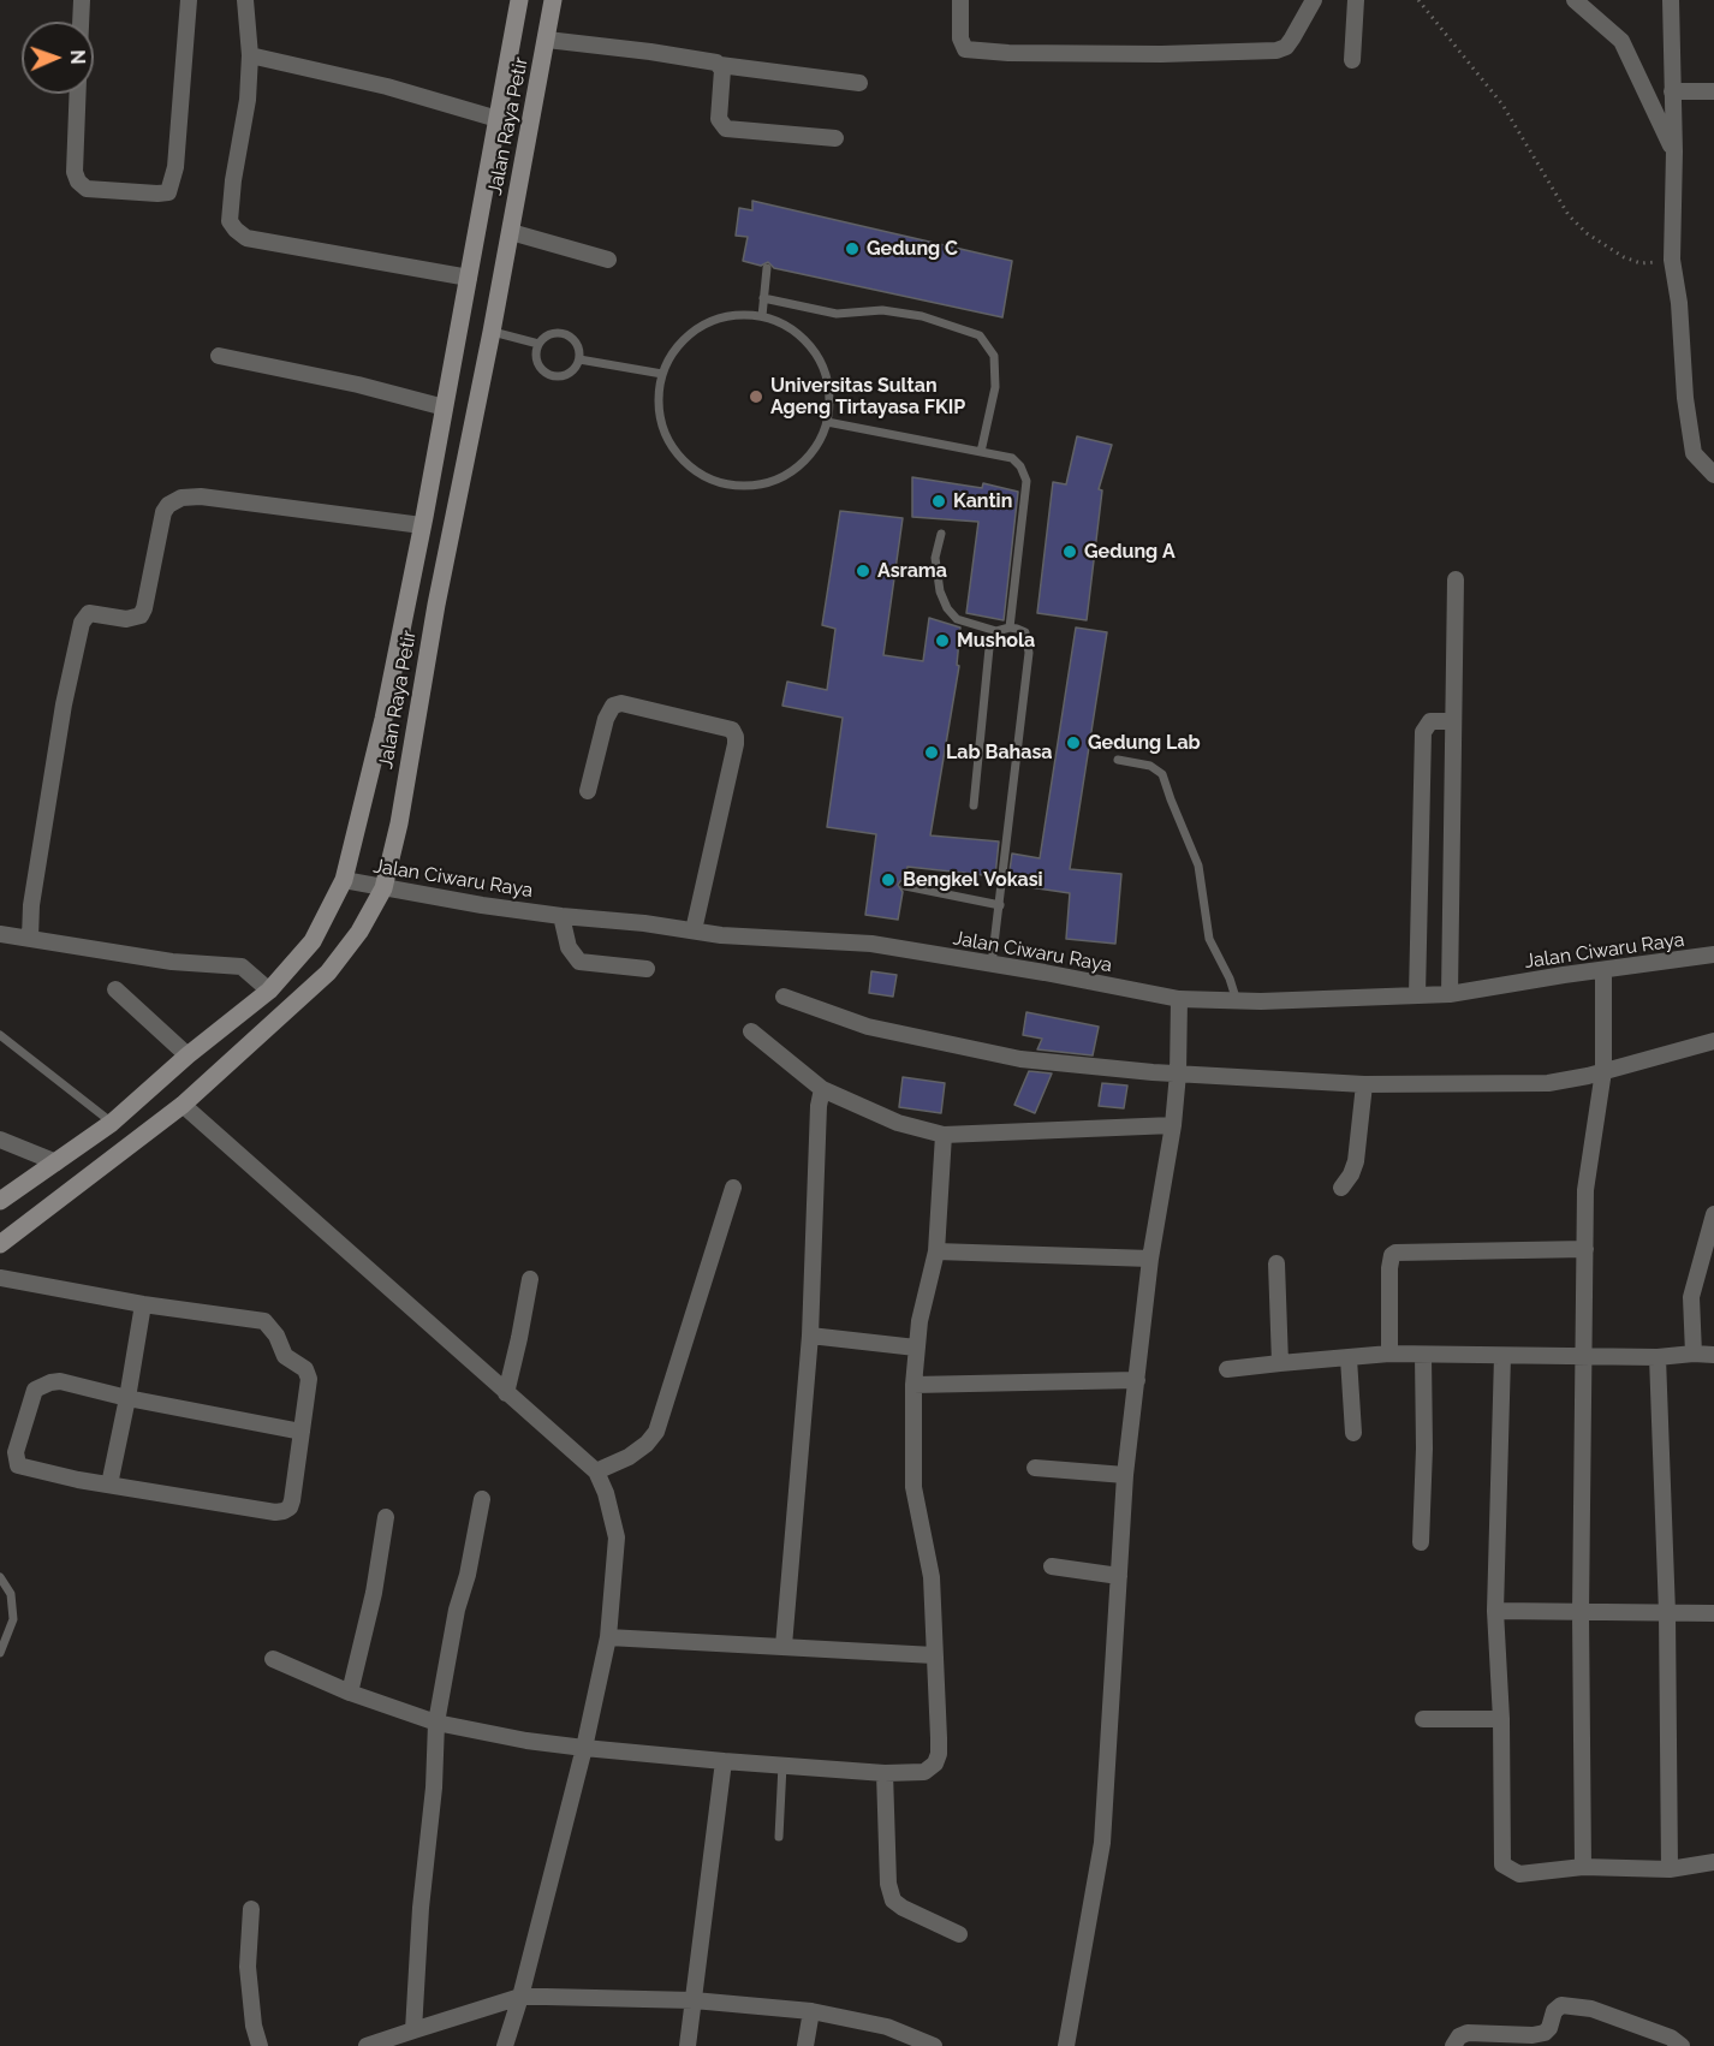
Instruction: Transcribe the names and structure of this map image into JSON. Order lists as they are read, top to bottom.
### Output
{
  "streets": {
    "main road": ["Jalan Raya Petir"],
    "street": ["Jalan Ciwaru Raya"]
  },
  "crossings": [
    ["Jalan Raya Petir", "Jalan Ciwaru Raya"]
  ],
  "places": [
    "Gedung C",
    "Universitas Sultan Ageng Tirtayasa FKIP",
    "Kantin",
    "Gedung A",
    "Asrama",
    "Mushola",
    "Gedung Lab",
    "Lab Bahasa",
    "Bengkel Vokasi"
  ],
  "north": "right"
}
